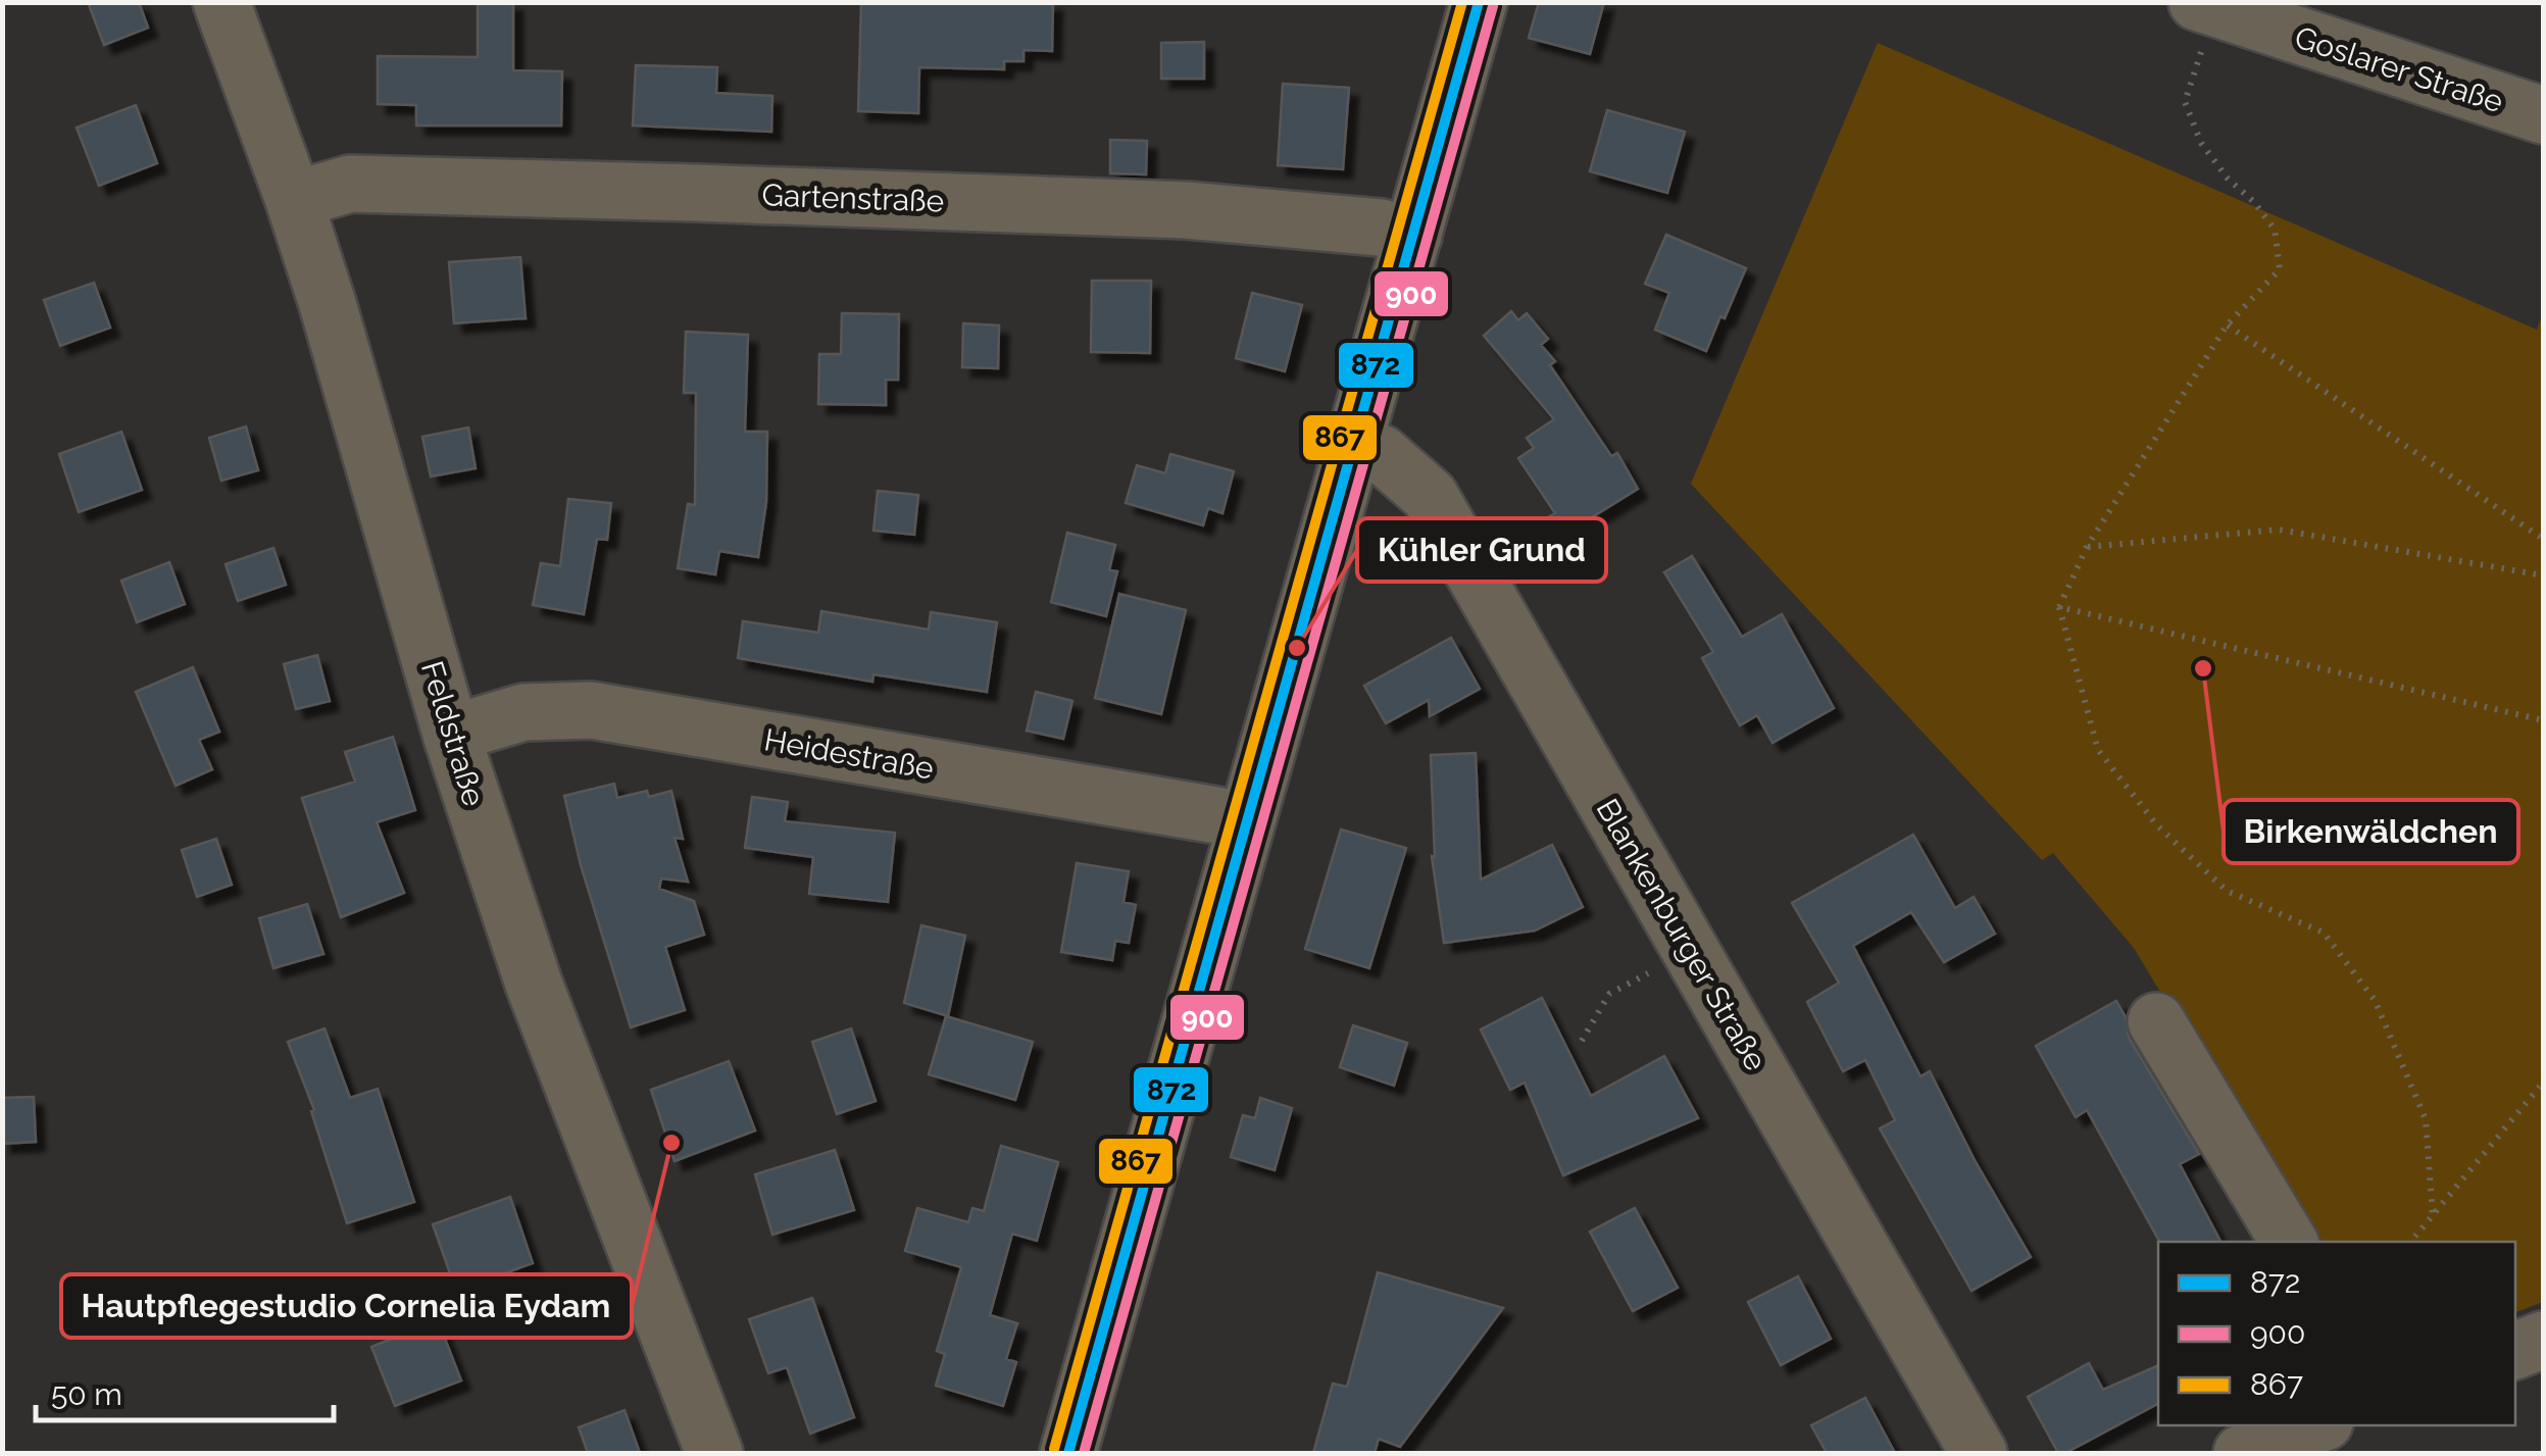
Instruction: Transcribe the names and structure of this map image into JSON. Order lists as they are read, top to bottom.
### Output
{
  "streets": {
    "street": [
      "Goslarer Straße",
      "Gartenstraße",
      "Feldstraße",
      "Heidestraße",
      "Blankenburger Straße"
    ]
  },
  "crossings": [
    ["Gartenstraße", "Feldstraße"],
    ["Feldstraße", "Heidestraße"]
  ],
  "places": ["Kühler Grund", "Birkenwäldchen", "Hautpflegestudio Cornelia Eydam"],
  "lines": ["transit line 872", "transit line 867", "transit line 900"],
  "legend": ["872", "900", "867"],
  "scale_bar": "50 m"
}
